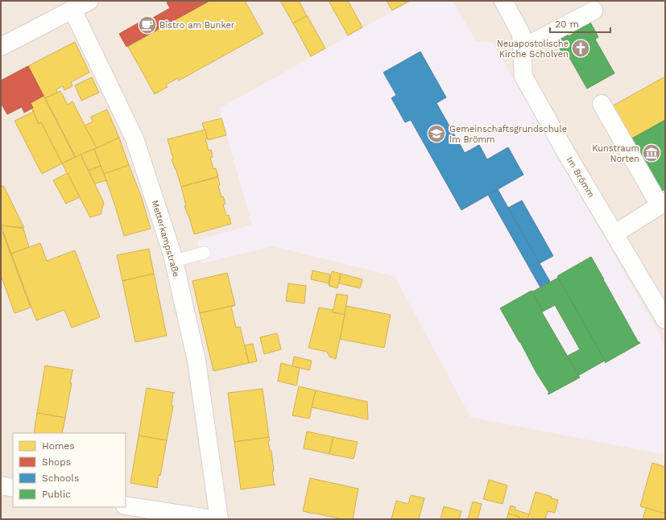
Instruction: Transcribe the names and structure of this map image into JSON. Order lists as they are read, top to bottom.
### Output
{
  "streets": {
    "street": ["Im Brömm", "Metterkampstraße"]
  },
  "places": {
    "cafe": ["Bistro am Bunker"],
    "church": ["Neuapostolische Kirche Scholven"],
    "school or university": ["Gemeinschaftsgrundschule Im Brömm"],
    "museum": ["Kunstraum Norten"]
  },
  "legend": [
    "Homes",
    "Shops",
    "Schools",
    "Public"
  ],
  "scale_bar": "20 m"
}
